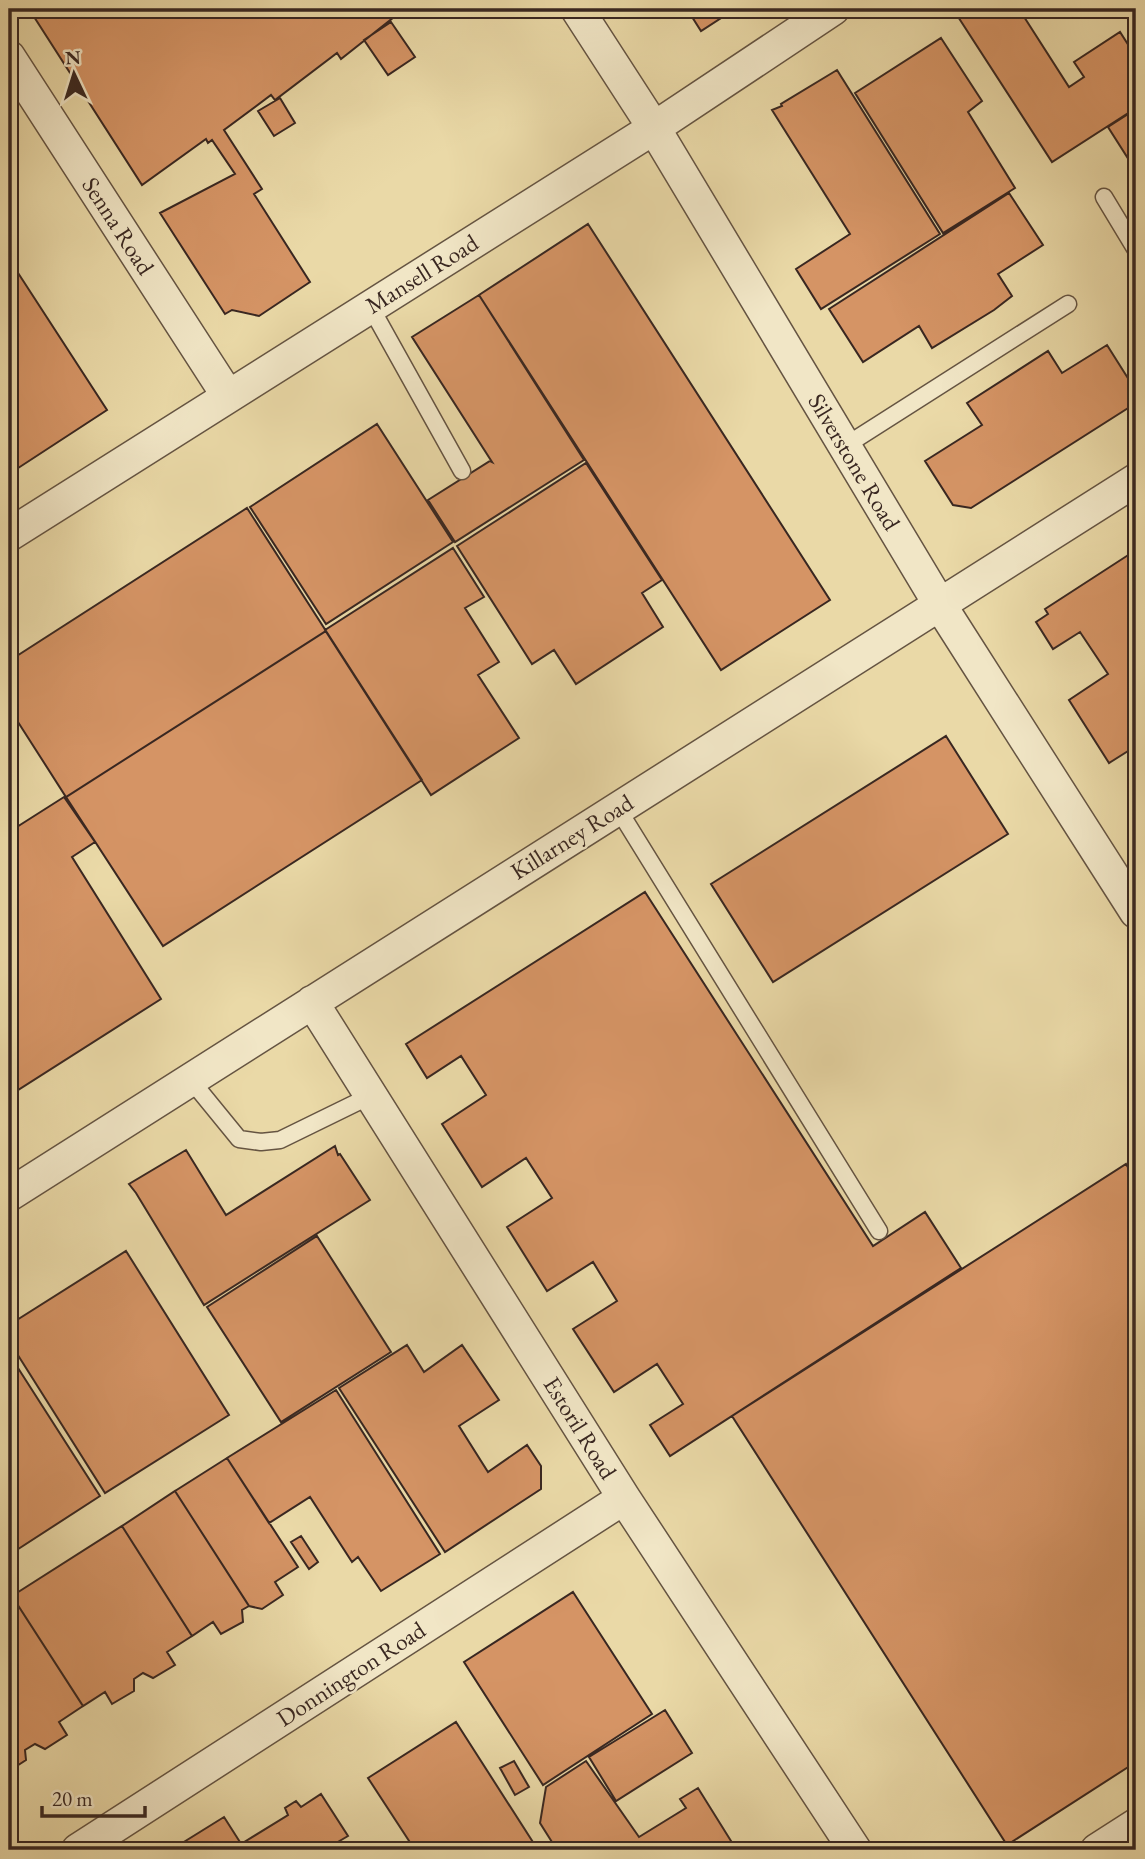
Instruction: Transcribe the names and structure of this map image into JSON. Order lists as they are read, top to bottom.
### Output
{
  "streets": {
    "street": [
      "Senna Road",
      "Mansell Road",
      "Silverstone Road",
      "Killarney Road",
      "Estoril Road",
      "Donnington Road"
    ]
  },
  "crossings": [
    ["Senna Road", "Mansell Road"],
    ["Mansell Road", "Silverstone Road"],
    ["Silverstone Road", "Killarney Road"],
    ["Killarney Road", "Estoril Road"],
    ["Estoril Road", "Donnington Road"]
  ],
  "scale_bar": "20 m",
  "north": "top"
}
